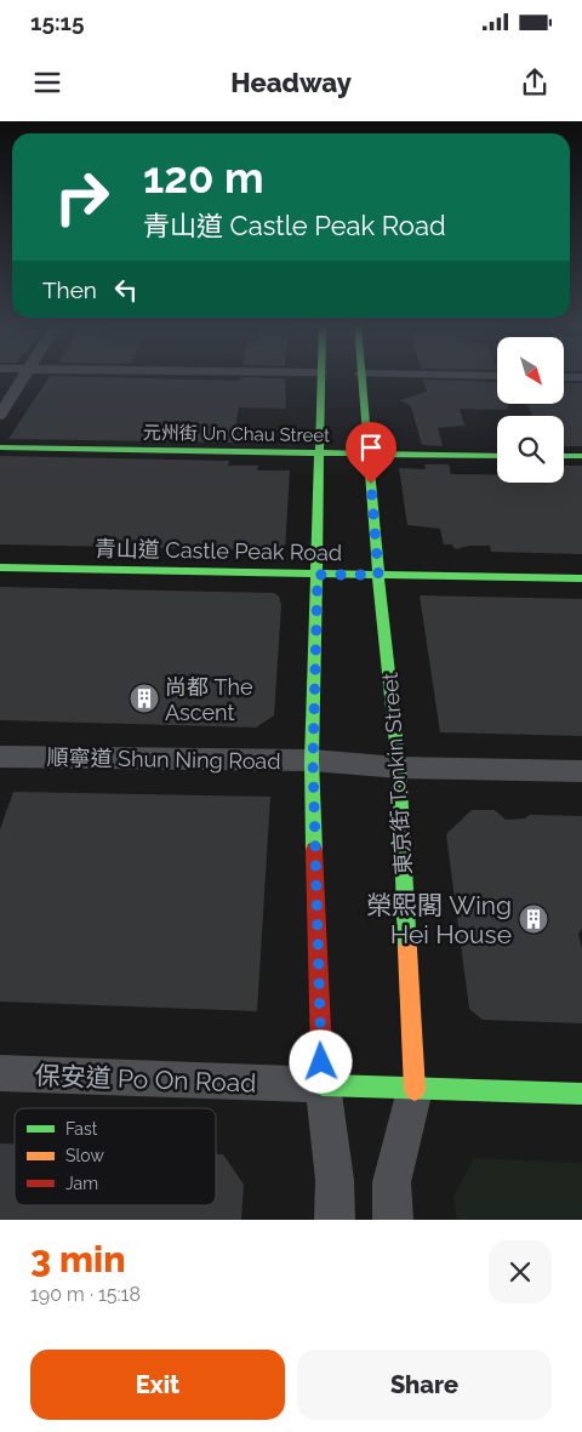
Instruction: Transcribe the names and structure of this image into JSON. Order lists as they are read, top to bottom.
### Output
{
  "streets": {
    "main road": [
      "元州街 Un Chau Street",
      "青山道 Castle Peak Road",
      "東京街 Tonkin Street",
      "保安道 Po On Road"
    ],
    "street": ["順寧道 Shun Ning Road"]
  },
  "crossings": [
    ["元州街 Un Chau Street", "東京街 Tonkin Street"],
    ["青山道 Castle Peak Road", "東京街 Tonkin Street"],
    ["順寧道 Shun Ning Road", "東京街 Tonkin Street"],
    ["東京街 Tonkin Street", "保安道 Po On Road"]
  ],
  "places": {
    "building": ["尚都 The Ascent", "榮熙閣 Wing Hei House"]
  },
  "legend": ["Fast", "Slow", "Jam"],
  "north": "bottom right",
  "page": {
    "status": "15:15",
    "header": "Headway",
    "turn": ["120 m", "青山道 Castle Peak Road"],
    "then": "Then",
    "heading": ["3 min", "190 m · 15:18"],
    "buttons": ["Exit", "Share"]
  }
}
